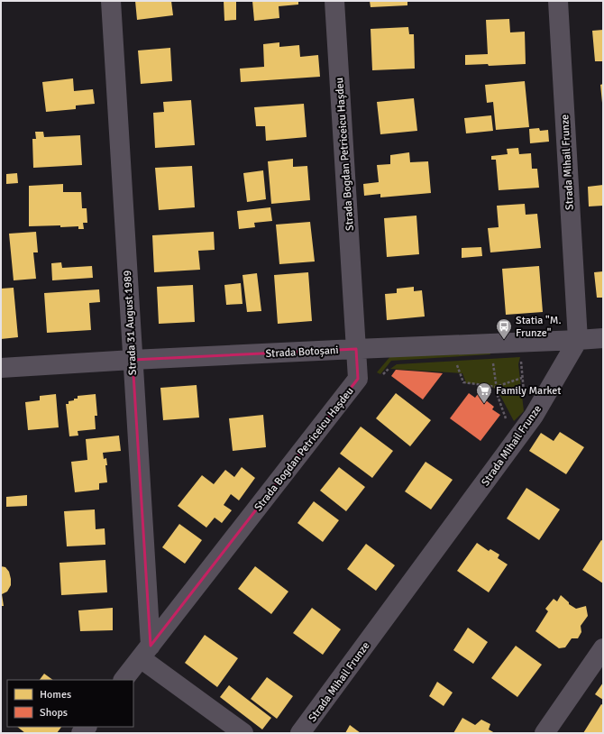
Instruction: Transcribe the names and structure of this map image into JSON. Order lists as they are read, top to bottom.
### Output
{
  "streets": {
    "street": [
      "Strada Bogdan Petriceicu Hașdeu",
      "Strada Mihail Frunze",
      "Strada 31 August 1989",
      "Strada Botoșani"
    ]
  },
  "crossings": [
    ["Strada Bogdan Petriceicu Hașdeu", "Strada 31 August 1989"],
    ["Strada Bogdan Petriceicu Hașdeu", "Strada Botoșani"],
    ["Strada Mihail Frunze", "Strada Botoșani"],
    ["Strada 31 August 1989", "Strada Botoșani"]
  ],
  "places": {
    "bus stop": ["Statia \"M. Frunze\""],
    "supermarket": ["Family Market"]
  },
  "legend": ["Homes", "Shops"]
}
